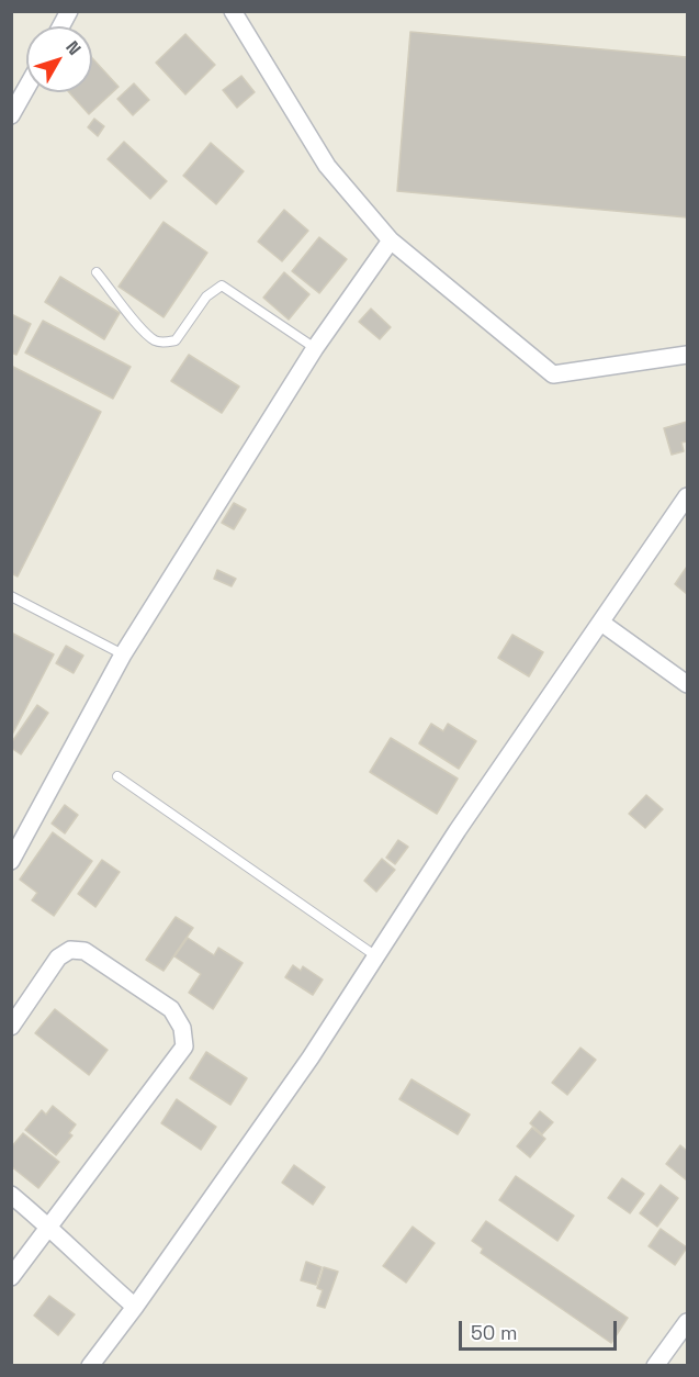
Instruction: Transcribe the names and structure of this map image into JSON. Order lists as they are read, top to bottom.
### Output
{
  "scale_bar": "50 m",
  "north": "top right"
}
